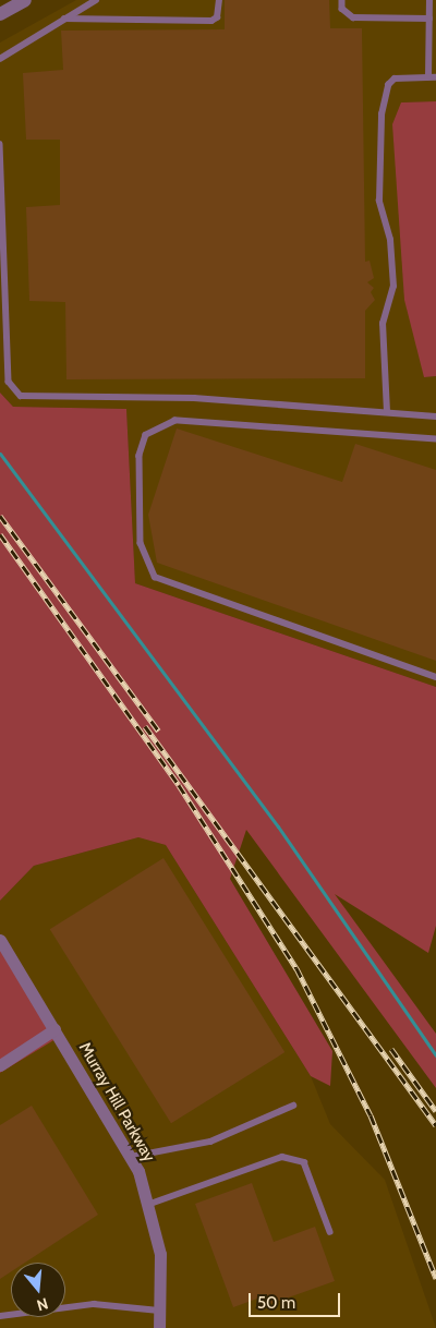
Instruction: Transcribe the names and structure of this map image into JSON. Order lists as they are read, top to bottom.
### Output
{
  "streets": {
    "street": ["Murray Hill Parkway"]
  },
  "scale_bar": "50 m",
  "north": "bottom"
}
